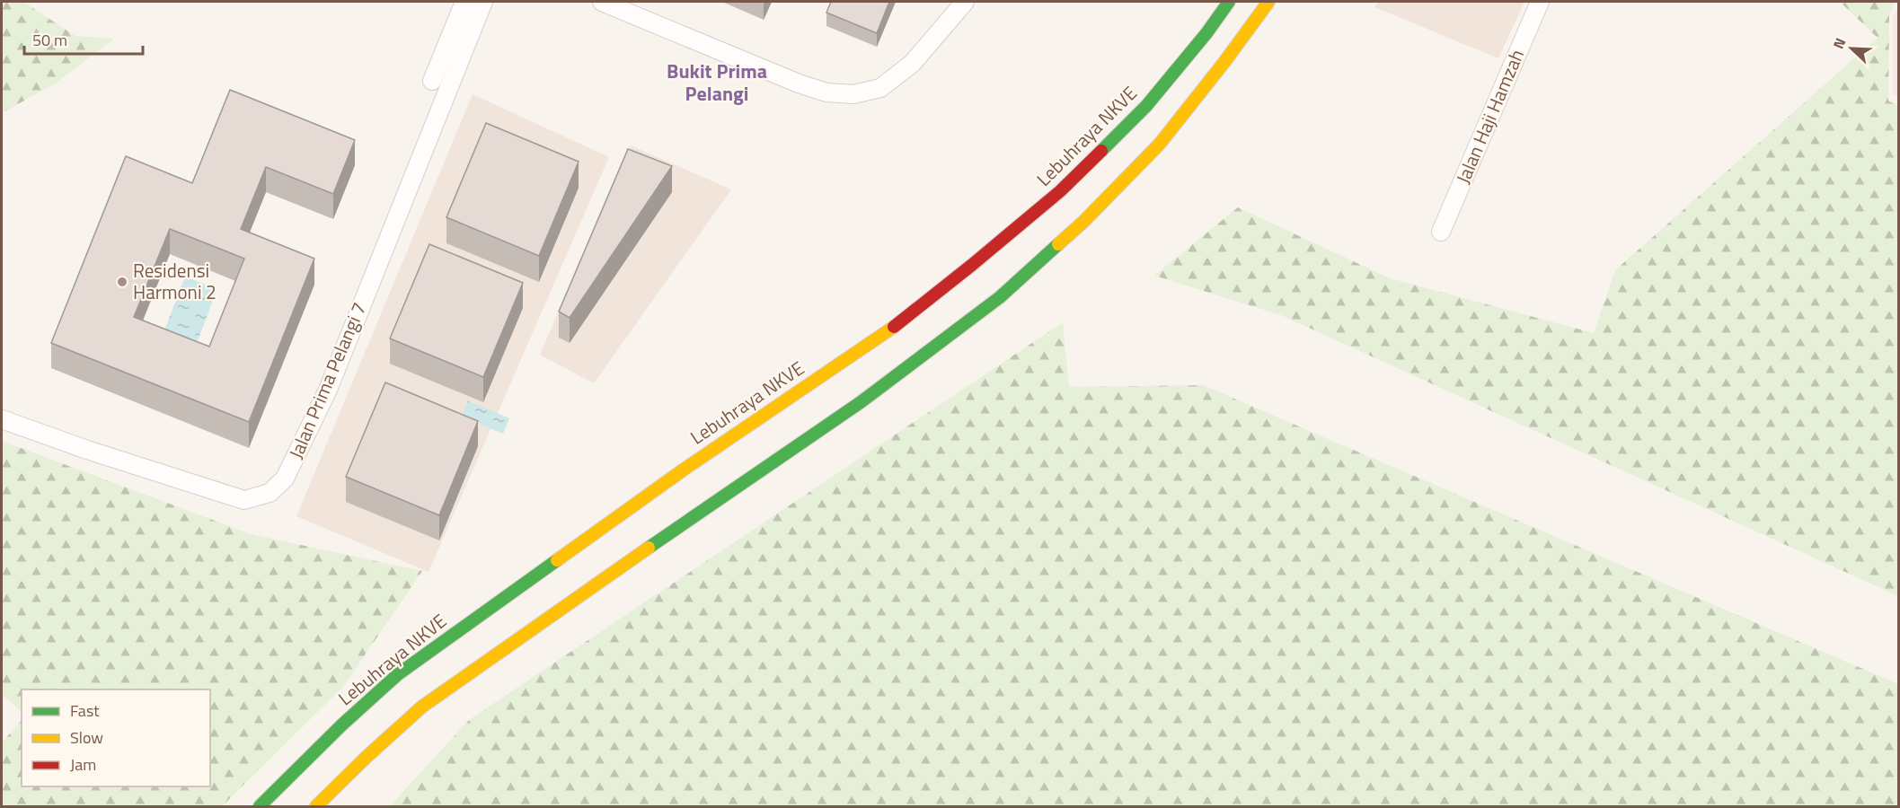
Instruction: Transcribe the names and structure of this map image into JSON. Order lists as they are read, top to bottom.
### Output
{
  "streets": {
    "highway": ["Lebuhraya NKVE"],
    "street": ["Jalan Haji Hamzah", "Jalan Prima Pelangi 7"]
  },
  "districts": ["Bukit Prima Pelangi"],
  "places": ["Residensi Harmoni 2"],
  "legend": ["Fast", "Slow", "Jam"],
  "scale_bar": "50 m",
  "north": "top left"
}
